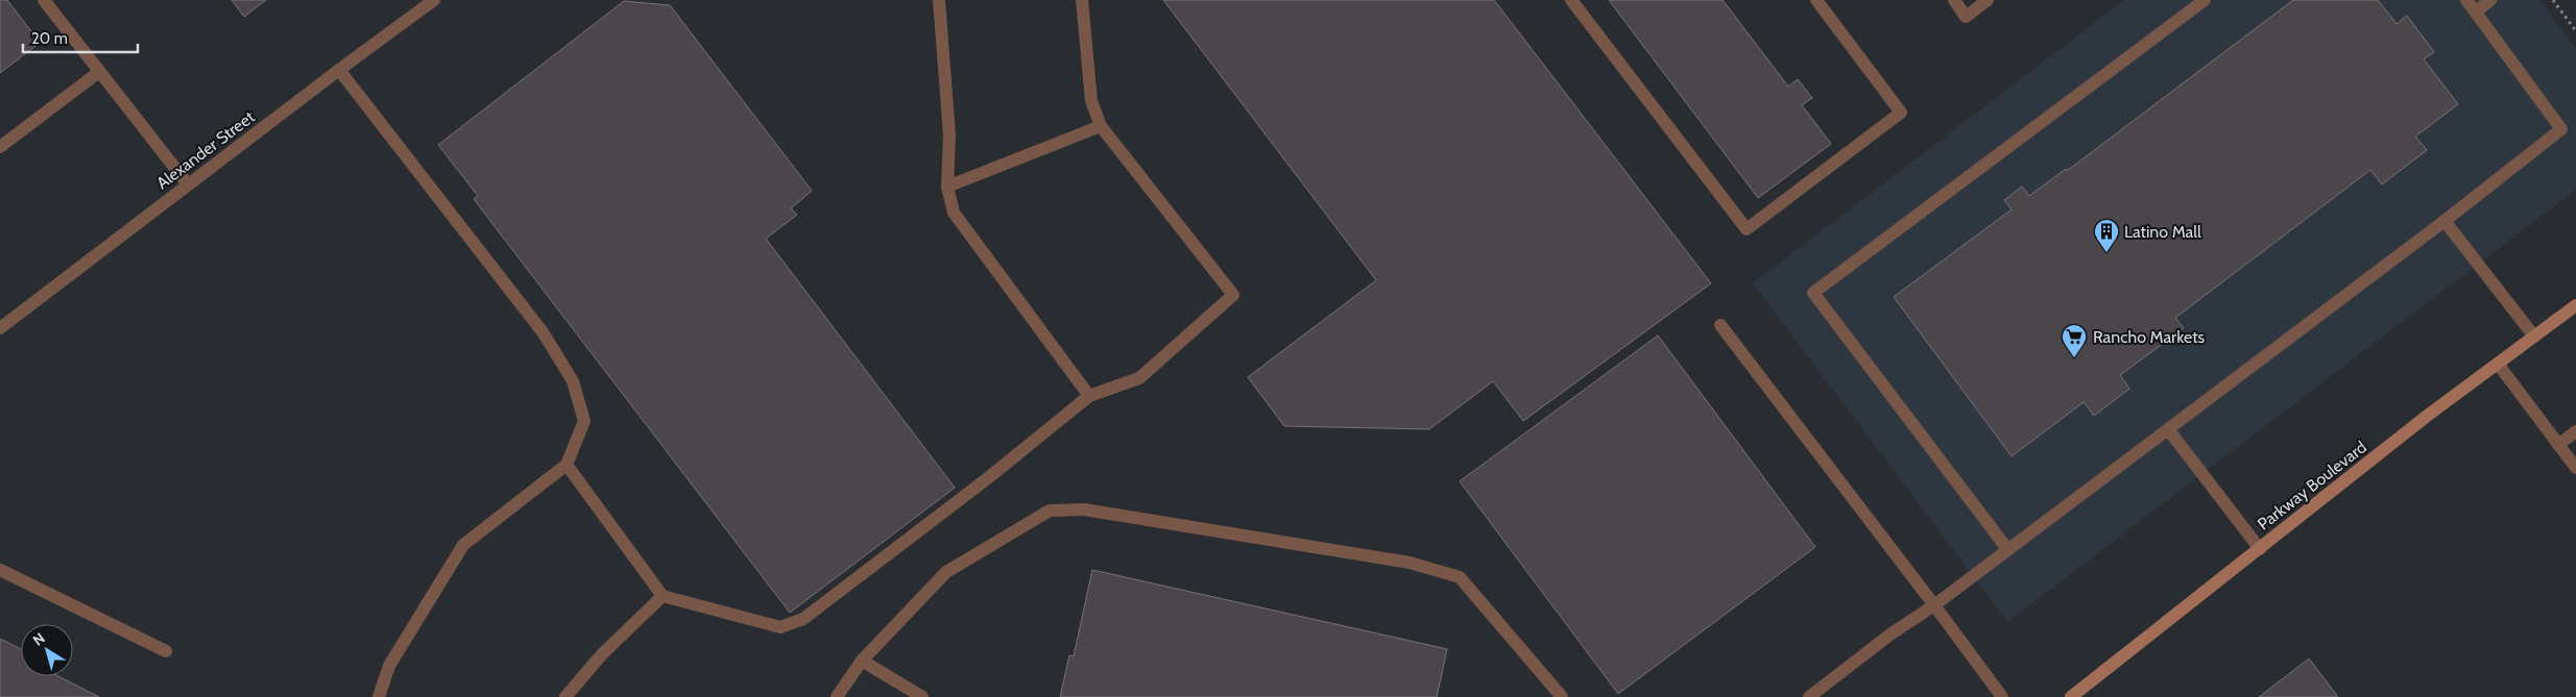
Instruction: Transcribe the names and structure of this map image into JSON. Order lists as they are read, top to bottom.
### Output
{
  "streets": {
    "street": ["Alexander Street", "Parkway Boulevard"]
  },
  "places": {
    "building": ["Latino Mall"],
    "supermarket": ["Rancho Markets"]
  },
  "scale_bar": "20 m",
  "north": "top left"
}
